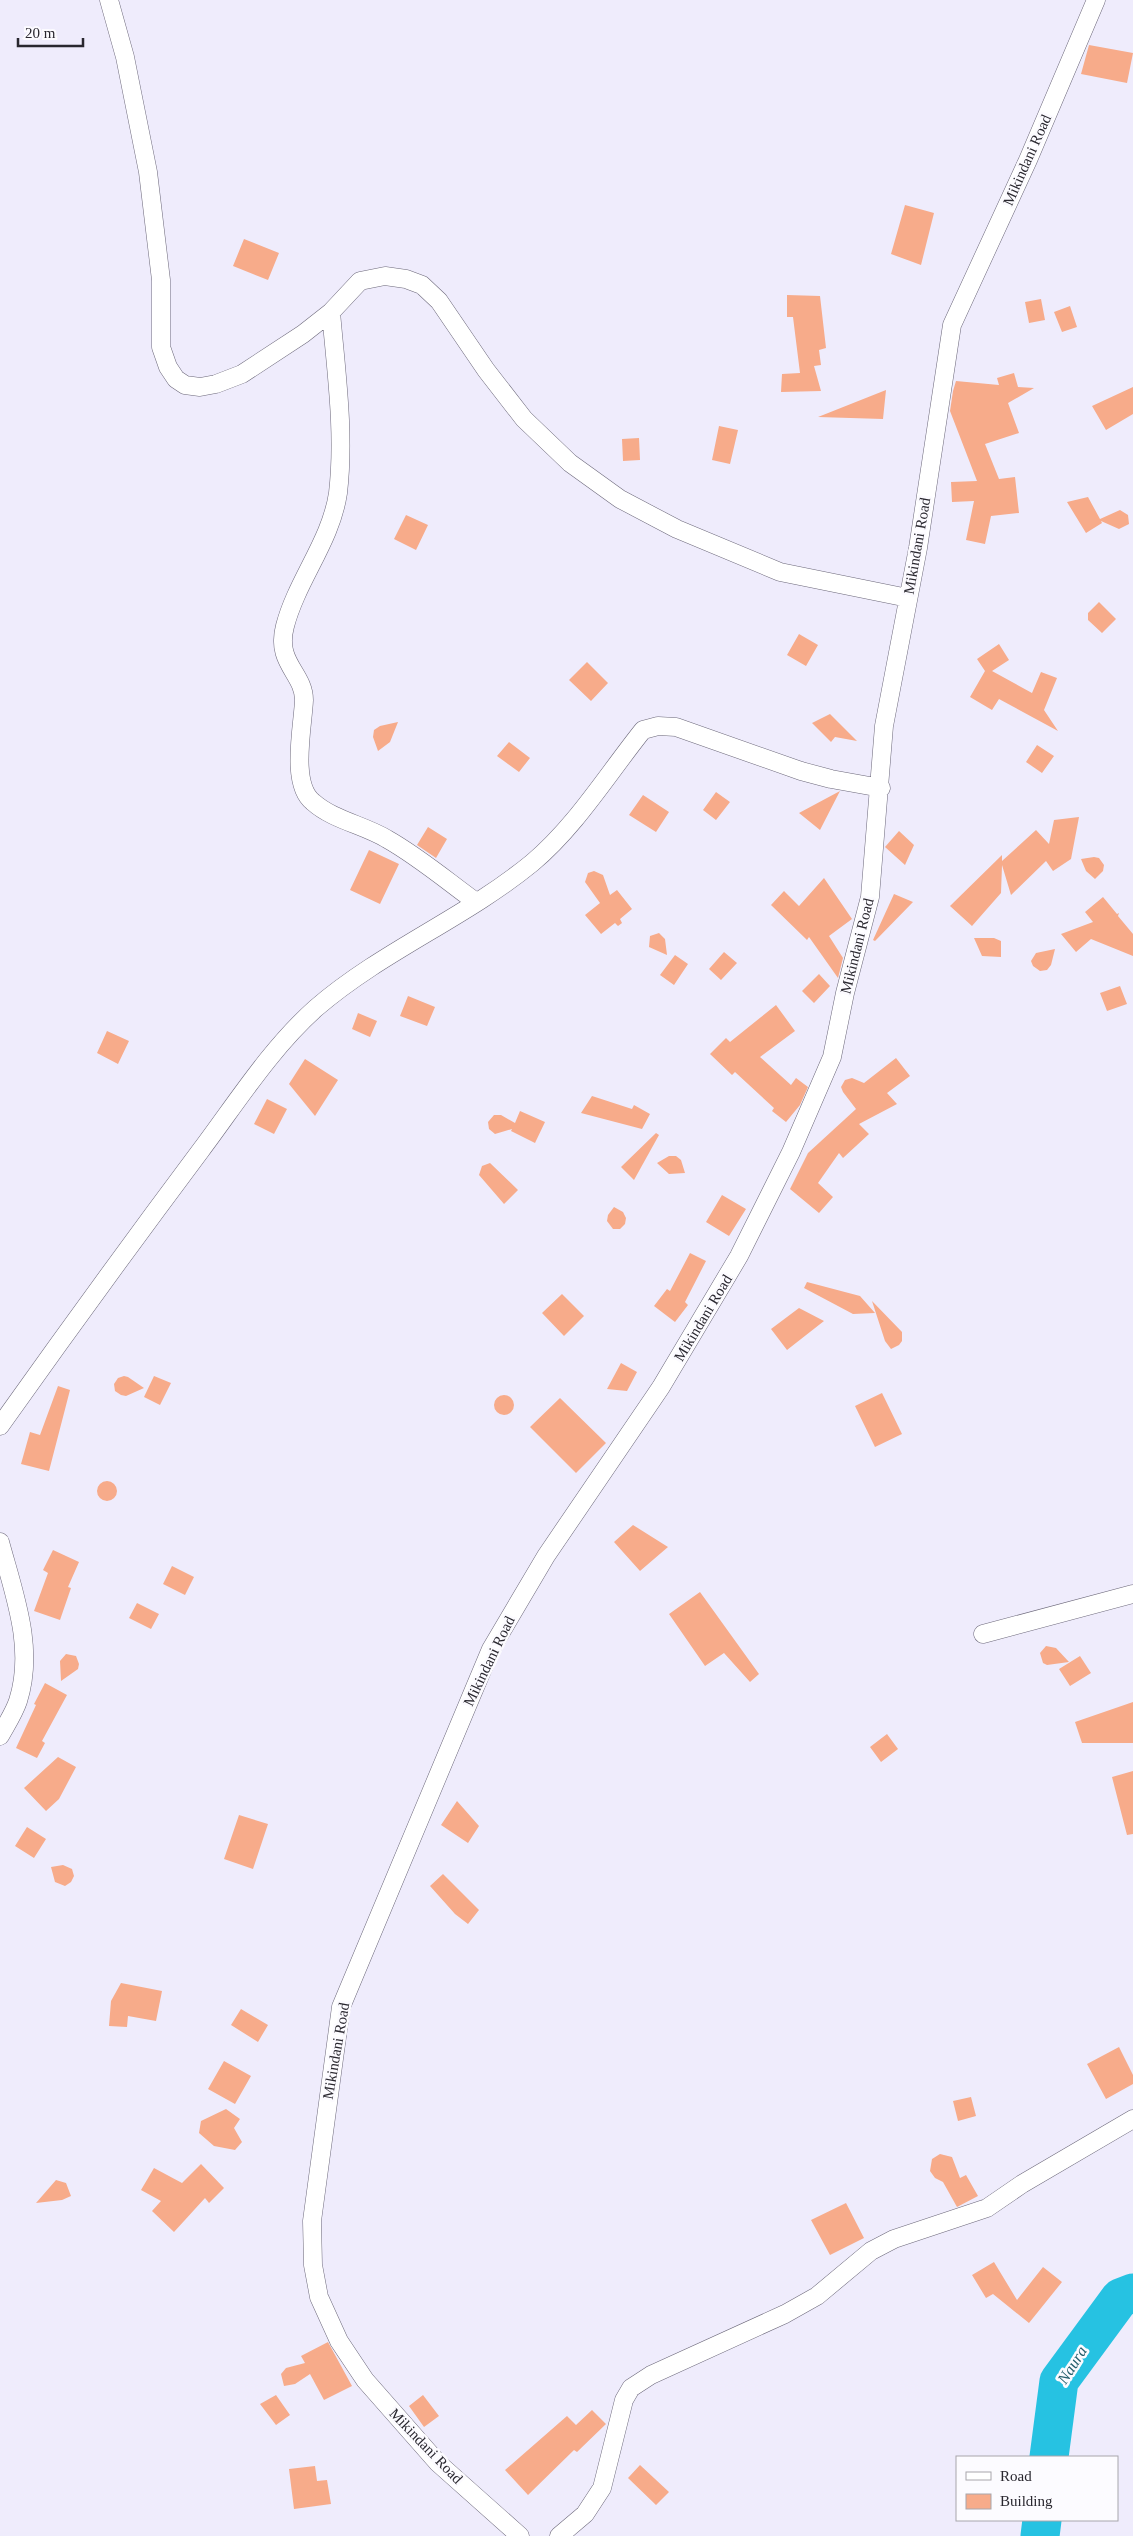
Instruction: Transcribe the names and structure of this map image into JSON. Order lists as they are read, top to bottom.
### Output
{
  "streets": {
    "street": ["Mikindani Road"]
  },
  "water": ["Naura"],
  "legend": ["Road", "Building"],
  "scale_bar": "20 m"
}
